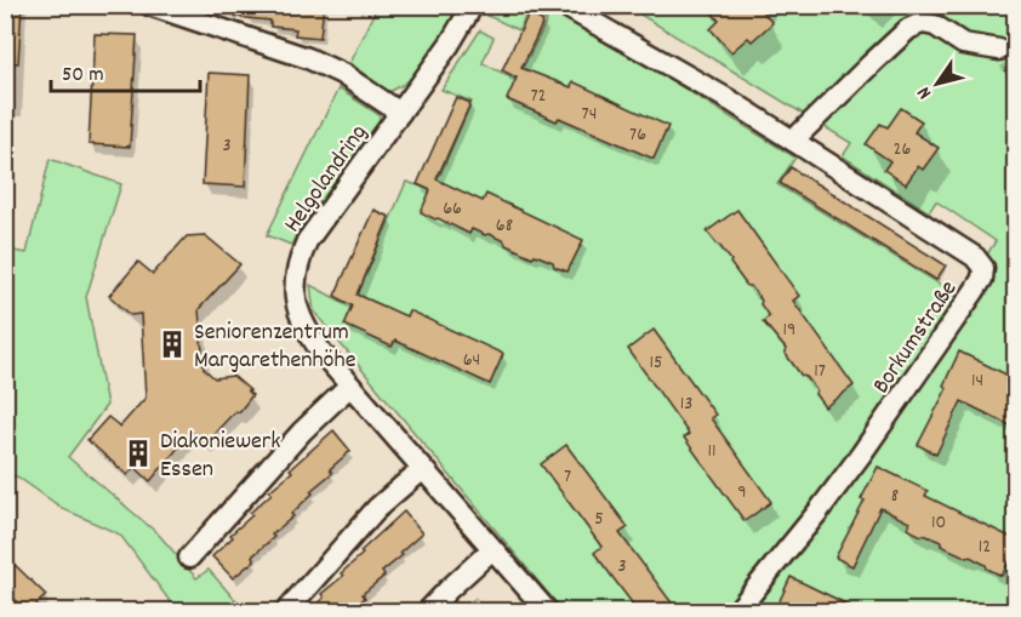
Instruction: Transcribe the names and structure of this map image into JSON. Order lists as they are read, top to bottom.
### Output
{
  "streets": {
    "street": ["Helgolandring", "Borkumstraße"]
  },
  "places": {
    "building": ["Seniorenzentrum Margarethenhöhe", "Diakoniewerk Essen"]
  },
  "house_numbers": [
    "72",
    "74",
    "76",
    "3",
    "26",
    "66",
    "68",
    "19",
    "64",
    "15",
    "17",
    "14",
    "13",
    "11",
    "7",
    "9",
    "8",
    "5",
    "10",
    "12",
    "3"
  ],
  "scale_bar": "50 m",
  "north": "bottom left"
}
